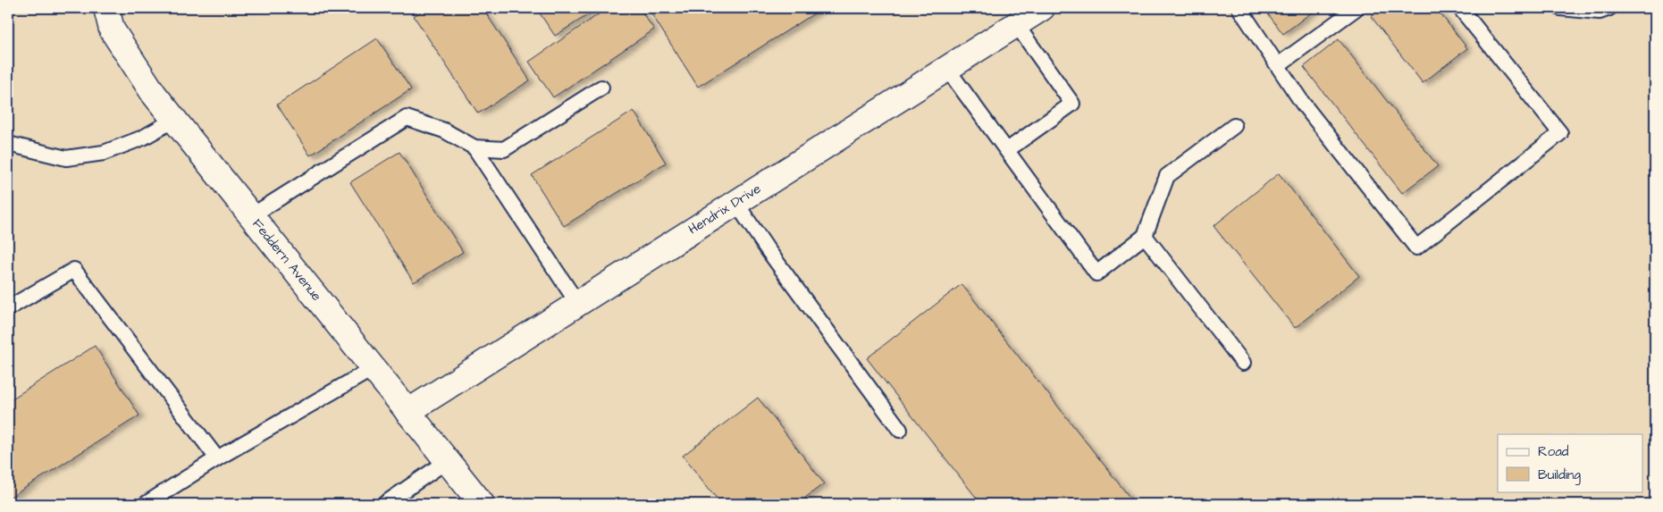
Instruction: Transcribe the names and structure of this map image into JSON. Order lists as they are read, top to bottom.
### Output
{
  "streets": {
    "street": ["Hendrix Drive", "Feddern Avenue"]
  },
  "crossings": [
    ["Hendrix Drive", "Feddern Avenue"]
  ],
  "legend": ["Road", "Building"]
}
